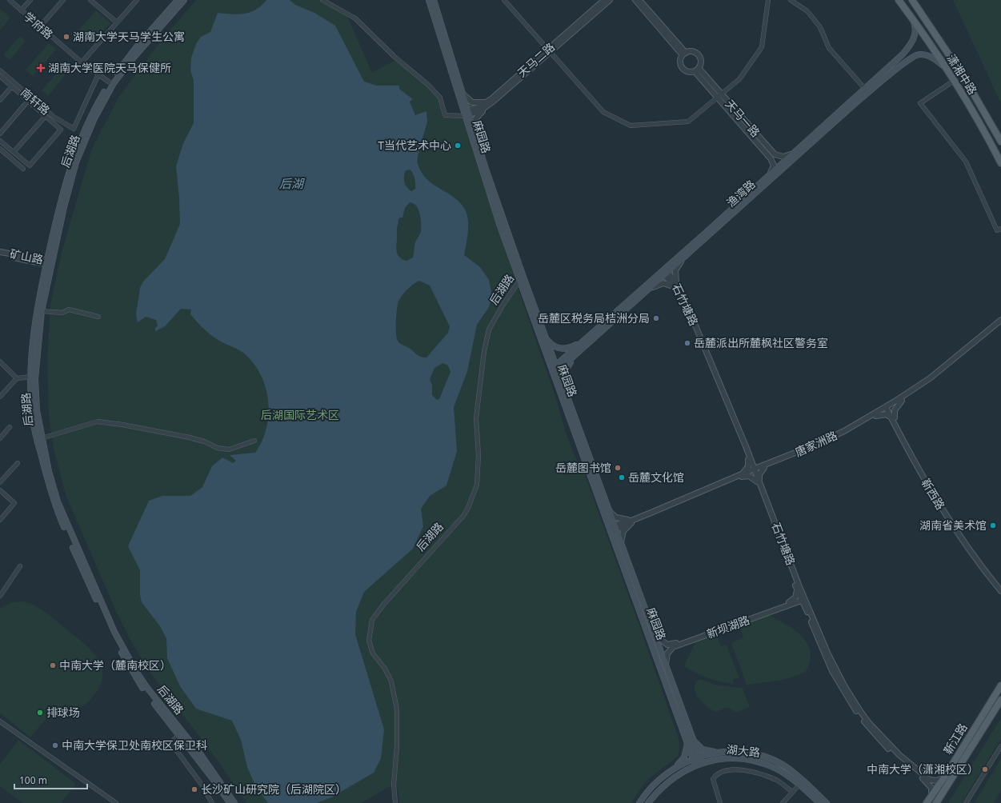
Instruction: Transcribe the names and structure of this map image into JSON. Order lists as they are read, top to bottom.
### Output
{
  "streets": {
    "main road": [
      "潇湘中路",
      "麻园路",
      "后湖路",
      "渔湾路",
      "靳江路",
      "湖大路"
    ],
    "street": [
      "学府路",
      "天马二路",
      "南轩路",
      "天马一路",
      "矿山路",
      "石竹塘路",
      "唐家洲路",
      "靳西路",
      "新坝湖路"
    ]
  },
  "crossings": [
    ["学府路", "南轩路"],
    ["学府路", "后湖路"],
    ["潇湘中路", "渔湾路"],
    ["天马一路", "渔湾路"],
    ["麻园路", "后湖路"],
    ["麻园路", "渔湾路"],
    ["麻园路", "唐家洲路"],
    ["麻园路", "新坝湖路"],
    ["麻园路", "湖大路"],
    ["后湖路", "矿山路"],
    ["渔湾路", "石竹塘路"],
    ["石竹塘路", "唐家洲路"],
    ["石竹塘路", "新坝湖路"],
    ["石竹塘路", "靳江路"],
    ["唐家洲路", "靳西路"]
  ],
  "water": ["后湖"],
  "parks": ["后湖国际艺术区"],
  "places": {
    "other": [
      "湖南大学天马学生公寓",
      "T当代艺术中心",
      "岳麓区税务局桔洲分局",
      "岳麓派出所麓枫社区警务室",
      "岳麓图书馆",
      "岳麓文化馆",
      "湖南省美术馆",
      "中南大学（麓南校区）",
      "排球场",
      "中南大学保卫处南校区保卫科",
      "中南大学（潇湘校区）",
      "长沙矿山研究院（后湖院区）"
    ],
    "health": ["湖南大学医院天马保健所"]
  },
  "scale_bar": "100 m"
}
